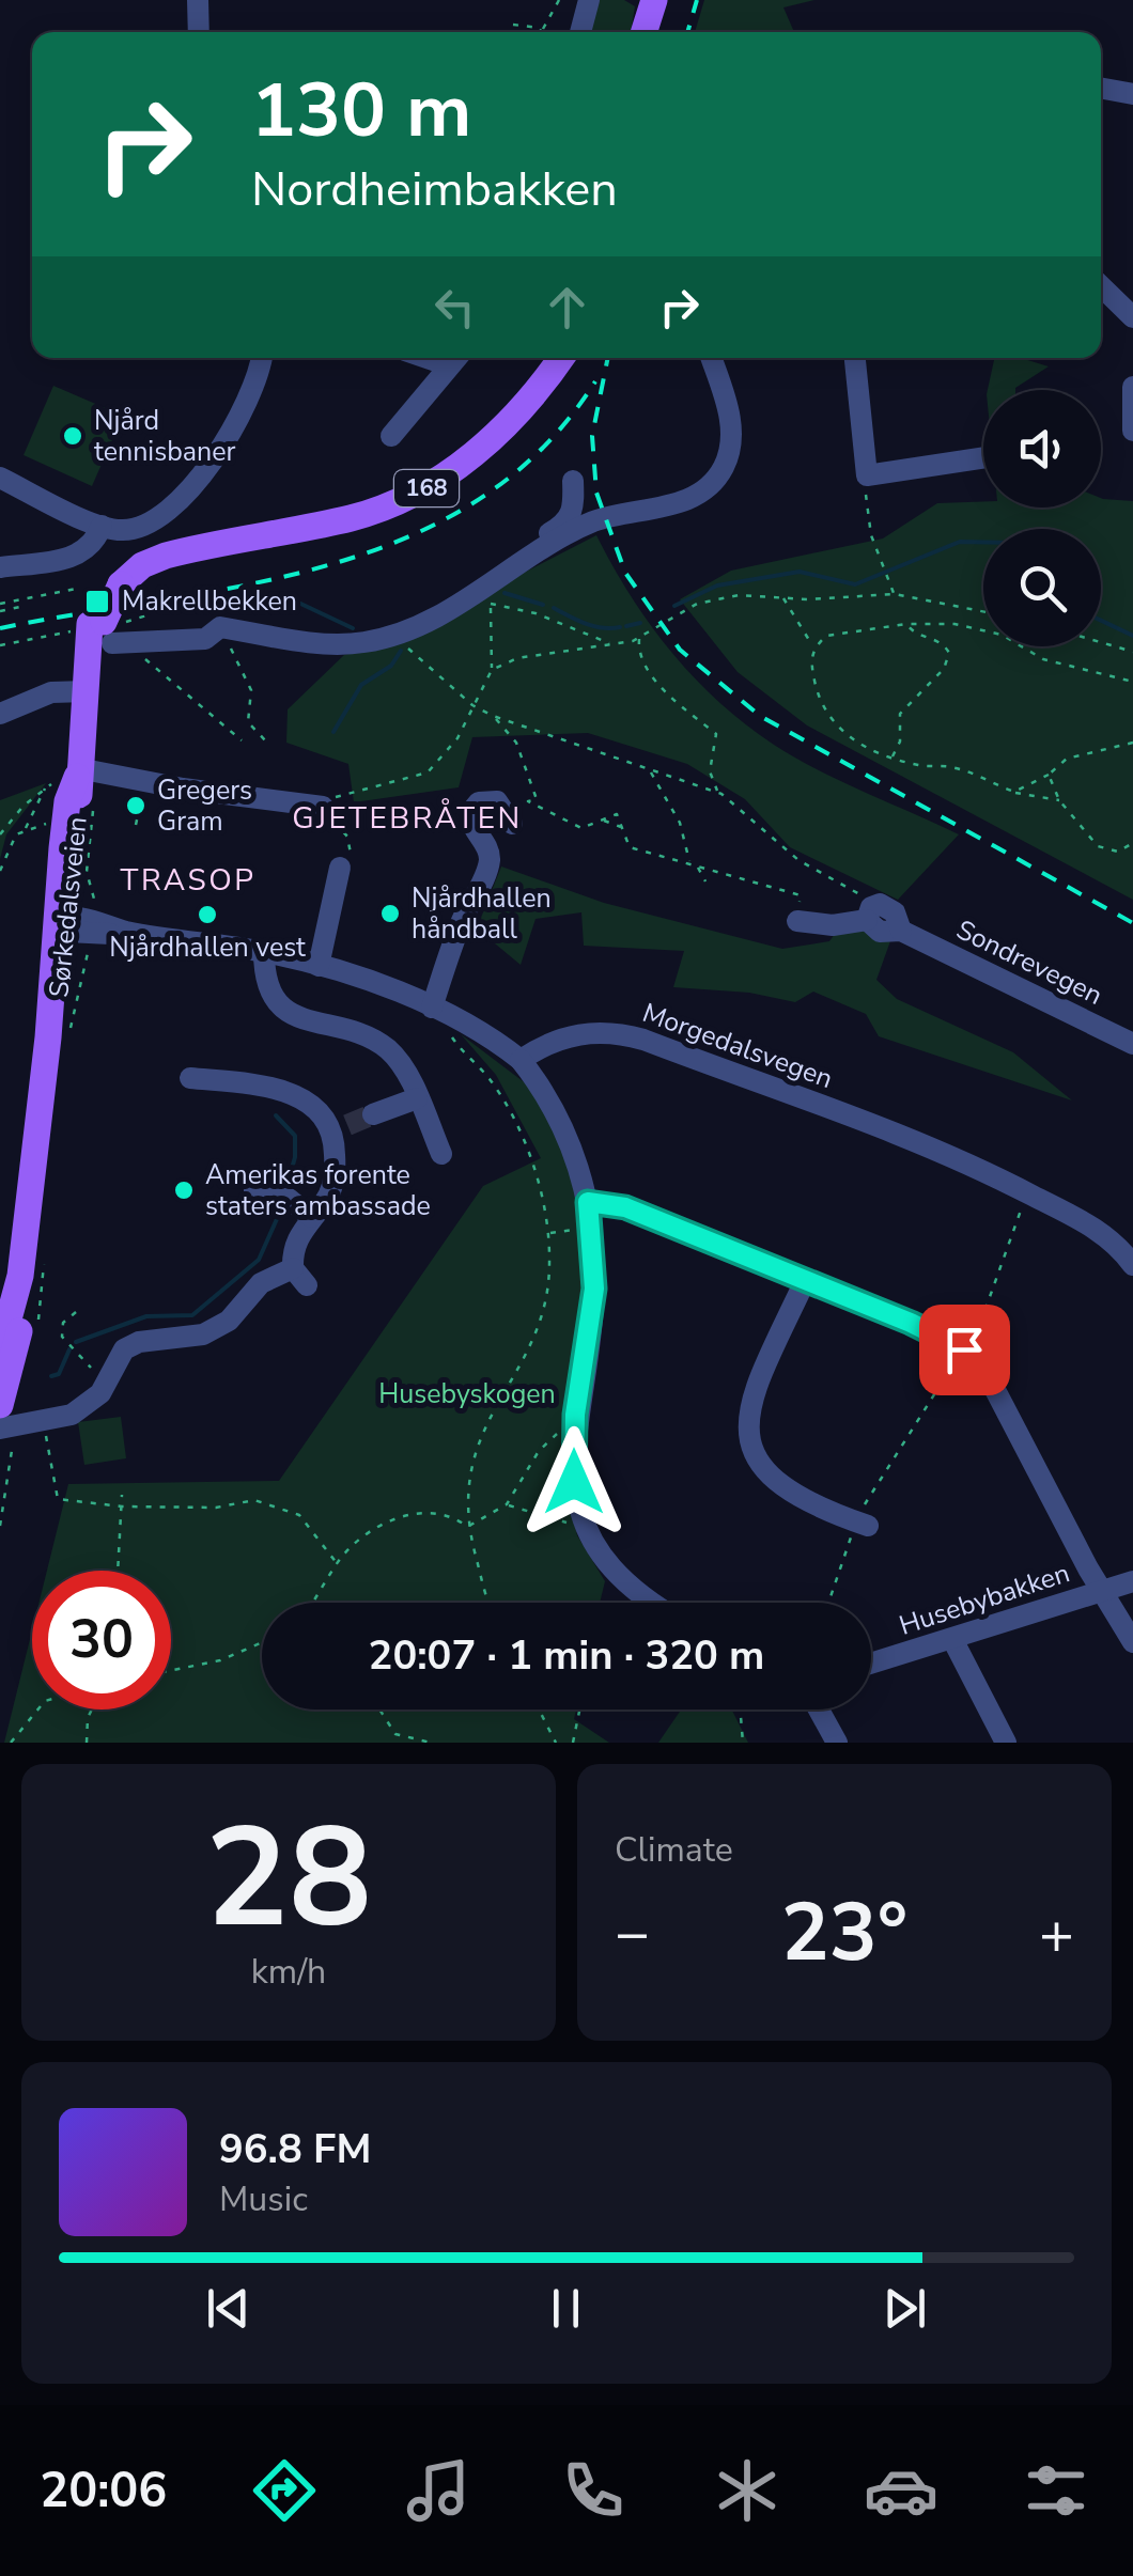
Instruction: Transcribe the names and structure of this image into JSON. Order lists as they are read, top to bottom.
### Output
{
  "streets": {
    "main road": ["168", "Sørkedalsveien"],
    "street": ["Sondrevegen", "Morgedalsvegen", "Husebybakken"]
  },
  "crossings": [
    ["168", "Sørkedalsveien"]
  ],
  "districts": ["GJETEBRÅTEN", "TRASOP"],
  "parks": ["Husebyskogen"],
  "places": {
    "other": [
      "Njård tennisbaner",
      "Gregers Gram",
      "Njårdhallen håndball",
      "Njårdhallen vest",
      "Amerikas forente staters ambassade"
    ],
    "transit": ["Makrellbekken"]
  },
  "page": {
    "turn": ["130 m", "Nordheimbakken"],
    "limit": "30",
    "trip": "20:07 · 1 min · 320 m",
    "tile": [
      ["28", "km/h"],
      "Climate"
    ],
    "heat": ["−", "23°", "+"],
    "song": ["96.8 FM", "Music"],
    "tabs": "20:06"
  }
}
